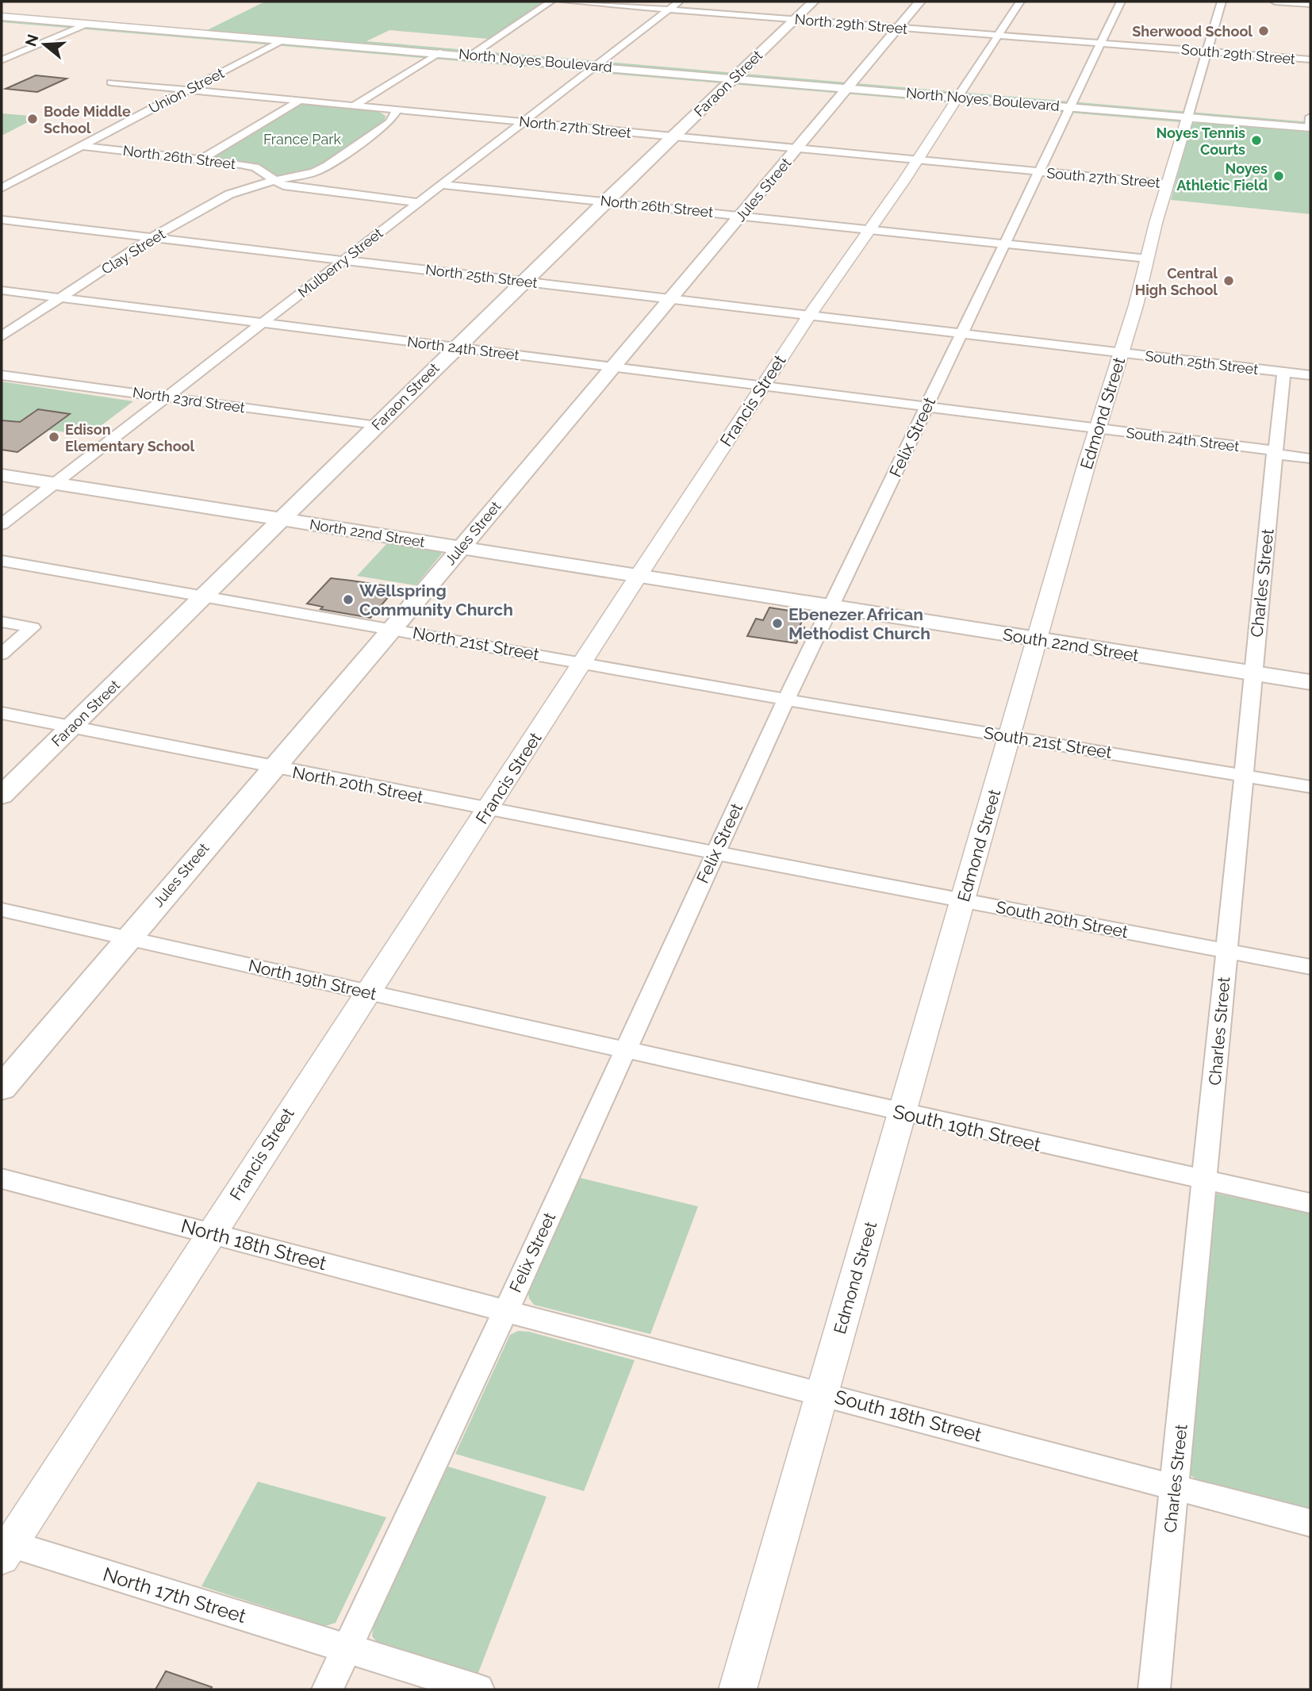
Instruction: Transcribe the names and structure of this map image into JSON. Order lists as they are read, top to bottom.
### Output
{
  "streets": {
    "main road": [
      "Faraon Street",
      "Jules Street",
      "North 22nd Street",
      "South 22nd Street"
    ],
    "street": [
      "North 29th Street",
      "South 29th Street",
      "North Noyes Boulevard",
      "Union Street",
      "North 27th Street",
      "North 26th Street",
      "South 27th Street",
      "Clay Street",
      "Mulberry Street",
      "North 25th Street",
      "North 24th Street",
      "South 25th Street",
      "North 23rd Street",
      "Francis Street",
      "Edmond Street",
      "Felix Street",
      "South 24th Street",
      "Charles Street",
      "North 21st Street",
      "South 21st Street",
      "North 20th Street",
      "South 20th Street",
      "North 19th Street",
      "South 19th Street",
      "North 18th Street",
      "South 18th Street",
      "North 17th Street"
    ]
  },
  "crossings": [
    ["North 29th Street", "South 29th Street"],
    ["North 29th Street", "Faraon Street"],
    ["North 29th Street", "Jules Street"],
    ["North 29th Street", "Mulberry Street"],
    ["North 29th Street", "Francis Street"],
    ["North 29th Street", "Felix Street"],
    ["South 29th Street", "Edmond Street"],
    ["South 29th Street", "Felix Street"],
    ["North Noyes Boulevard", "Faraon Street"],
    ["North Noyes Boulevard", "Union Street"],
    ["North Noyes Boulevard", "Jules Street"],
    ["North Noyes Boulevard", "Mulberry Street"],
    ["North Noyes Boulevard", "Francis Street"],
    ["North Noyes Boulevard", "Edmond Street"],
    ["North Noyes Boulevard", "Felix Street"],
    ["Faraon Street", "North 27th Street"],
    ["Faraon Street", "North 26th Street"],
    ["Faraon Street", "North 25th Street"],
    ["Faraon Street", "North 24th Street"],
    ["Faraon Street", "North 23rd Street"],
    ["Faraon Street", "North 22nd Street"],
    ["Faraon Street", "North 21st Street"],
    ["Faraon Street", "North 20th Street"],
    ["Union Street", "North 27th Street"],
    ["Union Street", "North 26th Street"],
    ["North 27th Street", "South 27th Street"],
    ["North 27th Street", "Jules Street"],
    ["North 27th Street", "Mulberry Street"],
    ["North 27th Street", "Francis Street"],
    ["North 27th Street", "Felix Street"],
    ["North 26th Street", "Jules Street"],
    ["North 26th Street", "Clay Street"],
    ["North 26th Street", "Mulberry Street"],
    ["North 26th Street", "Francis Street"],
    ["North 26th Street", "Edmond Street"],
    ["North 26th Street", "Felix Street"],
    ["South 27th Street", "Edmond Street"],
    ["South 27th Street", "Felix Street"],
    ["Jules Street", "North 25th Street"],
    ["Jules Street", "North 24th Street"],
    ["Jules Street", "North 22nd Street"],
    ["Jules Street", "North 21st Street"],
    ["Jules Street", "North 20th Street"],
    ["Jules Street", "North 19th Street"],
    ["Clay Street", "North 25th Street"],
    ["Clay Street", "North 24th Street"],
    ["Mulberry Street", "North 25th Street"],
    ["Mulberry Street", "North 24th Street"],
    ["Mulberry Street", "North 23rd Street"],
    ["Mulberry Street", "North 22nd Street"],
    ["North 25th Street", "South 25th Street"],
    ["North 25th Street", "Francis Street"],
    ["North 25th Street", "Felix Street"],
    ["North 24th Street", "Francis Street"],
    ["North 24th Street", "Felix Street"],
    ["North 24th Street", "South 24th Street"],
    ["South 25th Street", "Edmond Street"],
    ["South 25th Street", "Felix Street"],
    ["South 25th Street", "Charles Street"],
    ["Francis Street", "North 22nd Street"],
    ["Francis Street", "North 21st Street"],
    ["Francis Street", "North 20th Street"],
    ["Francis Street", "North 19th Street"],
    ["Francis Street", "North 18th Street"],
    ["Francis Street", "North 17th Street"],
    ["Edmond Street", "South 24th Street"],
    ["Edmond Street", "South 22nd Street"],
    ["Edmond Street", "South 21st Street"],
    ["Edmond Street", "South 20th Street"],
    ["Edmond Street", "South 19th Street"],
    ["Edmond Street", "South 18th Street"],
    ["Felix Street", "South 24th Street"],
    ["Felix Street", "North 22nd Street"],
    ["Felix Street", "North 21st Street"],
    ["Felix Street", "South 22nd Street"],
    ["Felix Street", "South 21st Street"],
    ["Felix Street", "North 20th Street"],
    ["Felix Street", "South 20th Street"],
    ["Felix Street", "North 19th Street"],
    ["Felix Street", "South 19th Street"],
    ["Felix Street", "North 18th Street"],
    ["Felix Street", "South 18th Street"],
    ["Felix Street", "North 17th Street"],
    ["South 24th Street", "Charles Street"],
    ["North 22nd Street", "South 22nd Street"],
    ["Charles Street", "South 22nd Street"],
    ["Charles Street", "South 21st Street"],
    ["Charles Street", "South 20th Street"],
    ["Charles Street", "South 19th Street"],
    ["Charles Street", "South 18th Street"],
    ["North 21st Street", "South 21st Street"],
    ["North 20th Street", "South 20th Street"],
    ["North 19th Street", "South 19th Street"],
    ["North 18th Street", "South 18th Street"]
  ],
  "parks": ["France Park"],
  "places": [
    "Sherwood School",
    "Bode Middle School",
    "Noyes Tennis Courts",
    "Noyes Athletic Field",
    "Central High School",
    "Edison Elementary School",
    "Wellspring Community Church",
    "Ebenezer African Methodist Church"
  ],
  "north": "left"
}
